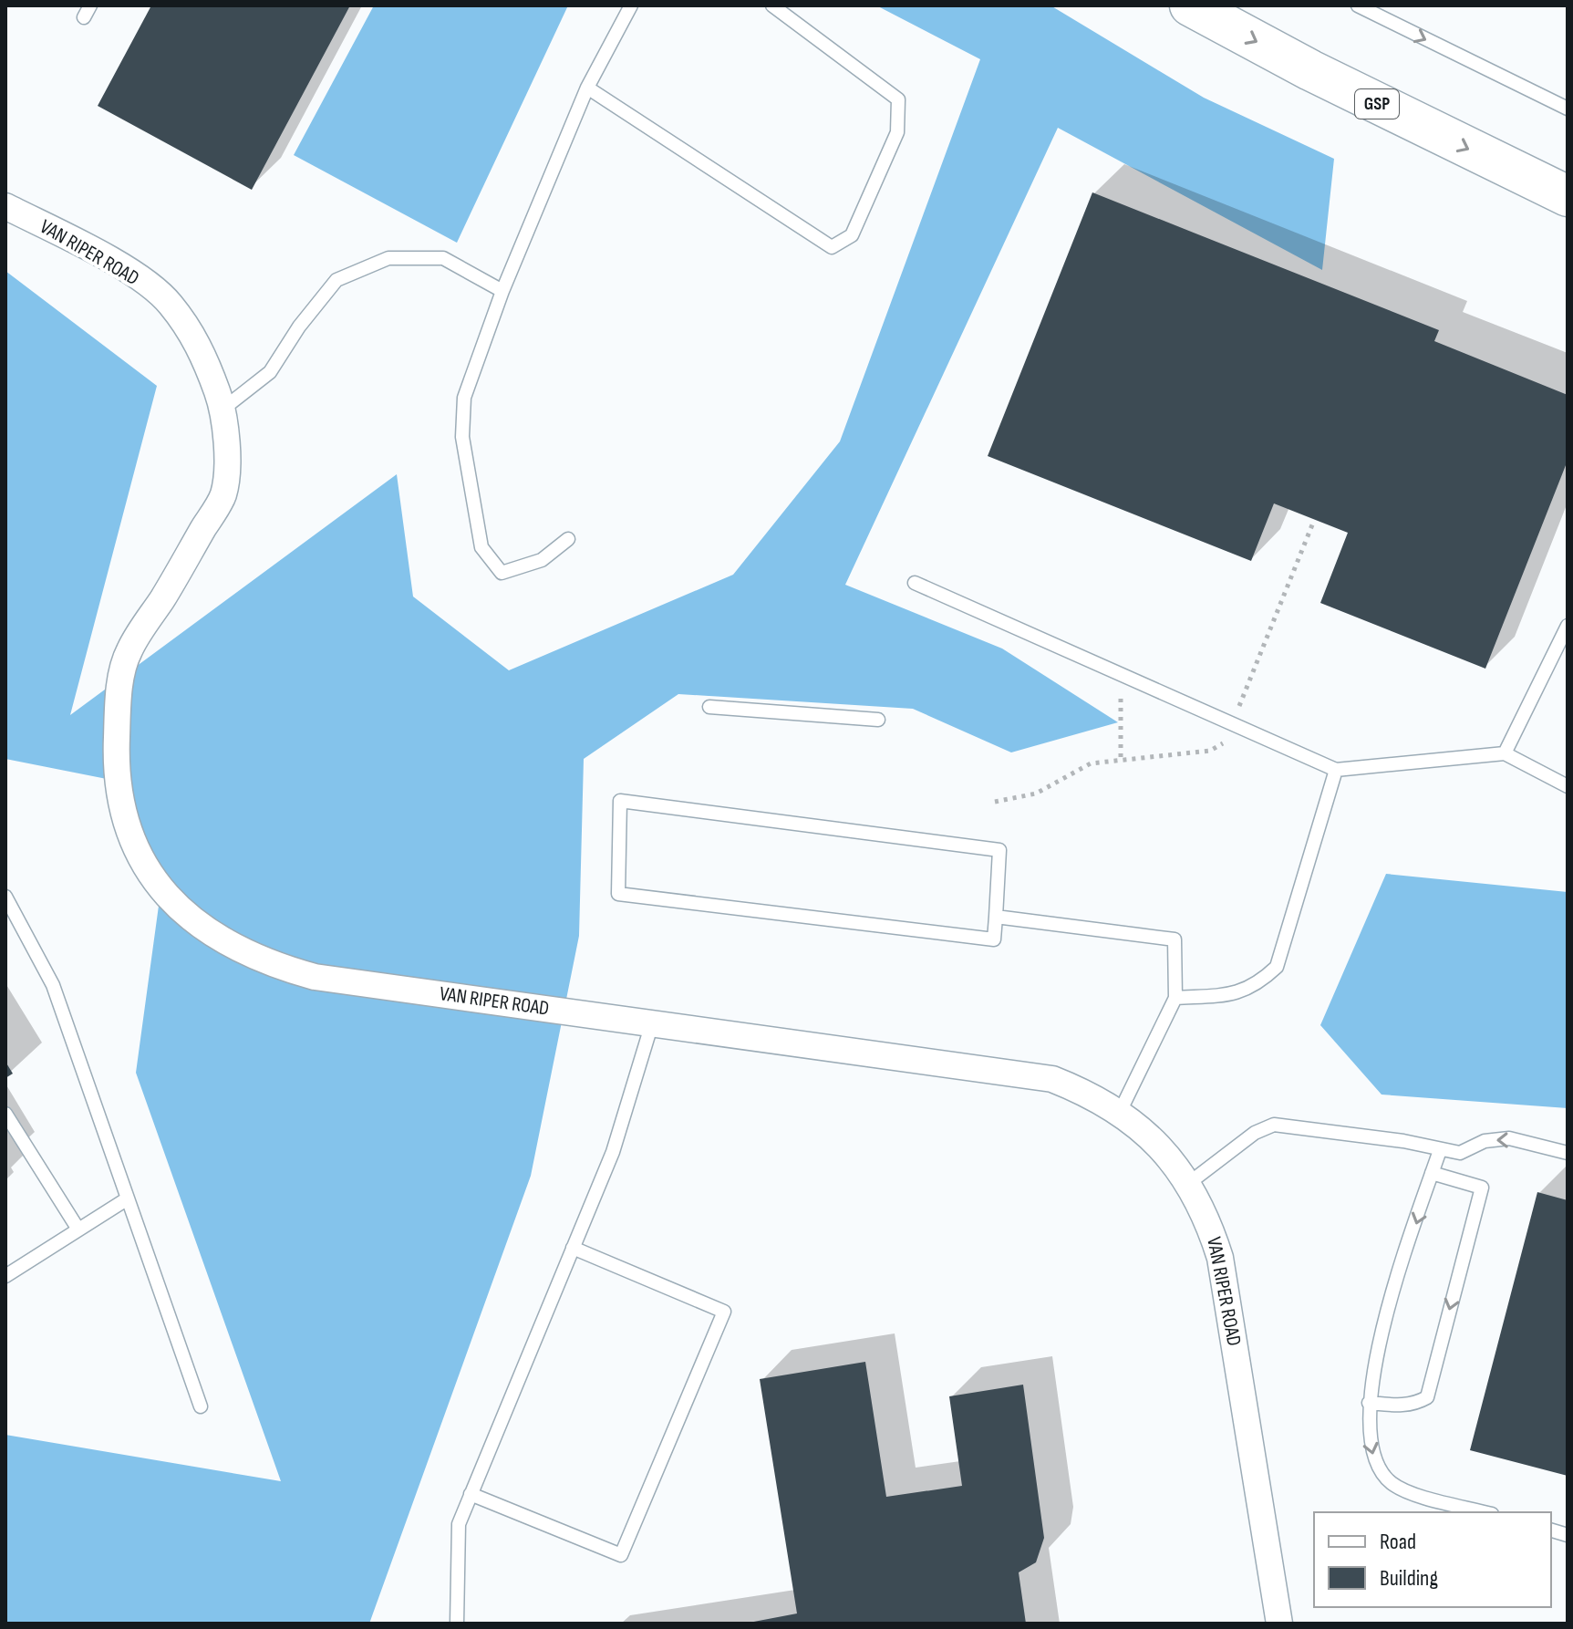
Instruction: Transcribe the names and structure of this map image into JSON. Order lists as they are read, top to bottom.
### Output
{
  "streets": {
    "highway": ["GSP"],
    "street": ["VAN RIPER ROAD"]
  },
  "legend": ["Road", "Building"]
}
